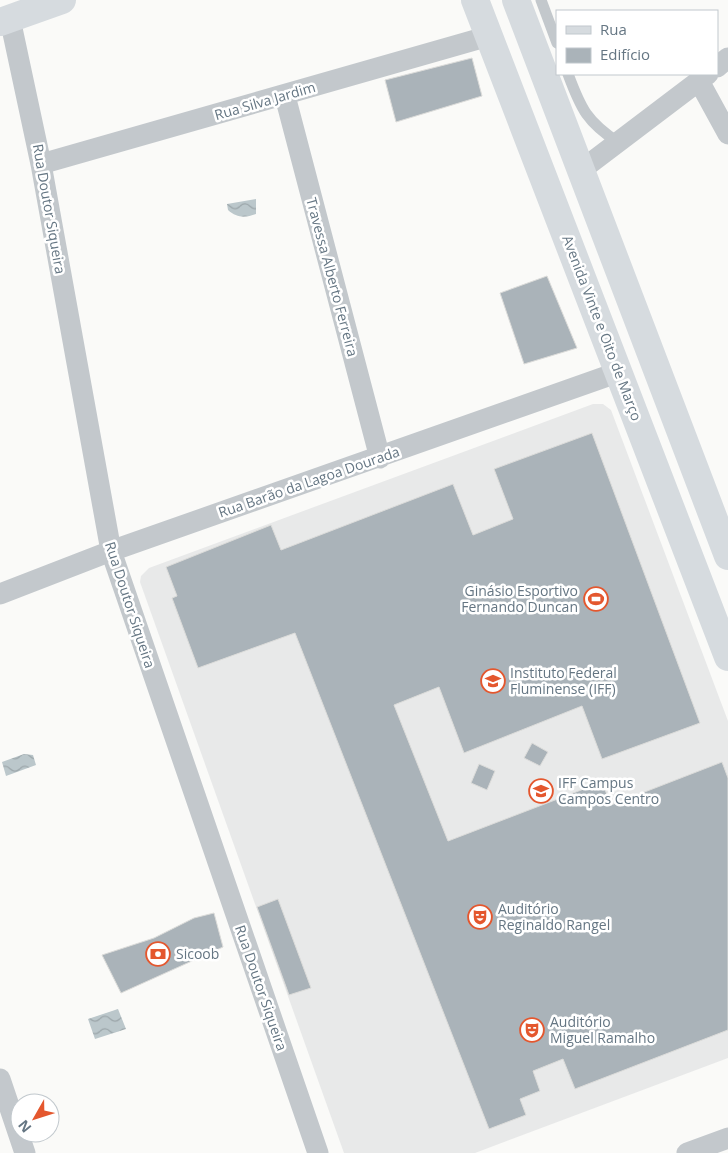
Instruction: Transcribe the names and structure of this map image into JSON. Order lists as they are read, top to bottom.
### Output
{
  "streets": {
    "main road": ["Avenida Vinte e Oito de Março"],
    "street": [
      "Rua Silva Jardim",
      "Rua Doutor Siqueira",
      "Travessa Alberto Ferreira",
      "Rua Barão da Lagoa Dourada"
    ]
  },
  "crossings": [
    ["Rua Silva Jardim", "Rua Doutor Siqueira"],
    ["Rua Silva Jardim", "Travessa Alberto Ferreira"],
    ["Rua Silva Jardim", "Avenida Vinte e Oito de Março"],
    ["Rua Doutor Siqueira", "Rua Barão da Lagoa Dourada"],
    ["Travessa Alberto Ferreira", "Rua Barão da Lagoa Dourada"],
    ["Avenida Vinte e Oito de Março", "Rua Barão da Lagoa Dourada"]
  ],
  "places": {
    "sports": ["Ginásio Esportivo Fernando Duncan"],
    "school or university": ["Instituto Federal Fluminense (IFF)", "IFF Campus Campos Centro"],
    "theatre": ["Auditório Reginaldo Rangel", "Auditório Miguel Ramalho"],
    "bank": ["Sicoob"]
  },
  "legend": ["Rua", "Edifício"],
  "north": "bottom left"
}
